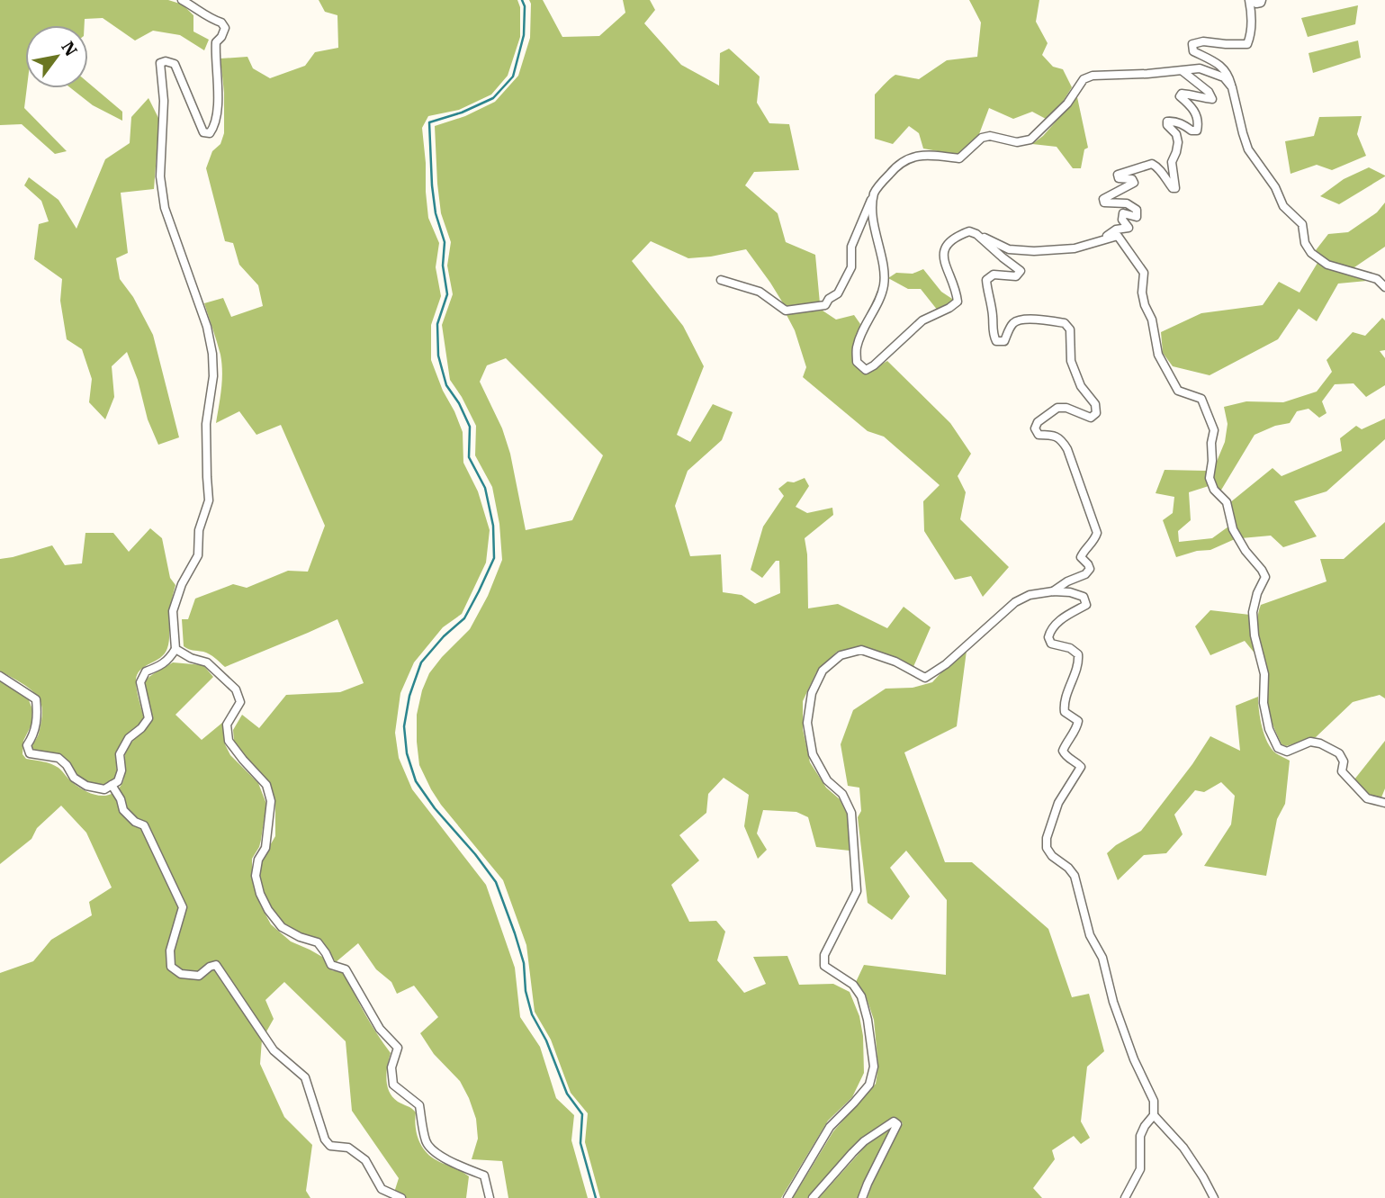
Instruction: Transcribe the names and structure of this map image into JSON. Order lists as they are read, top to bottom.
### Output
{
  "north": "top right"
}
